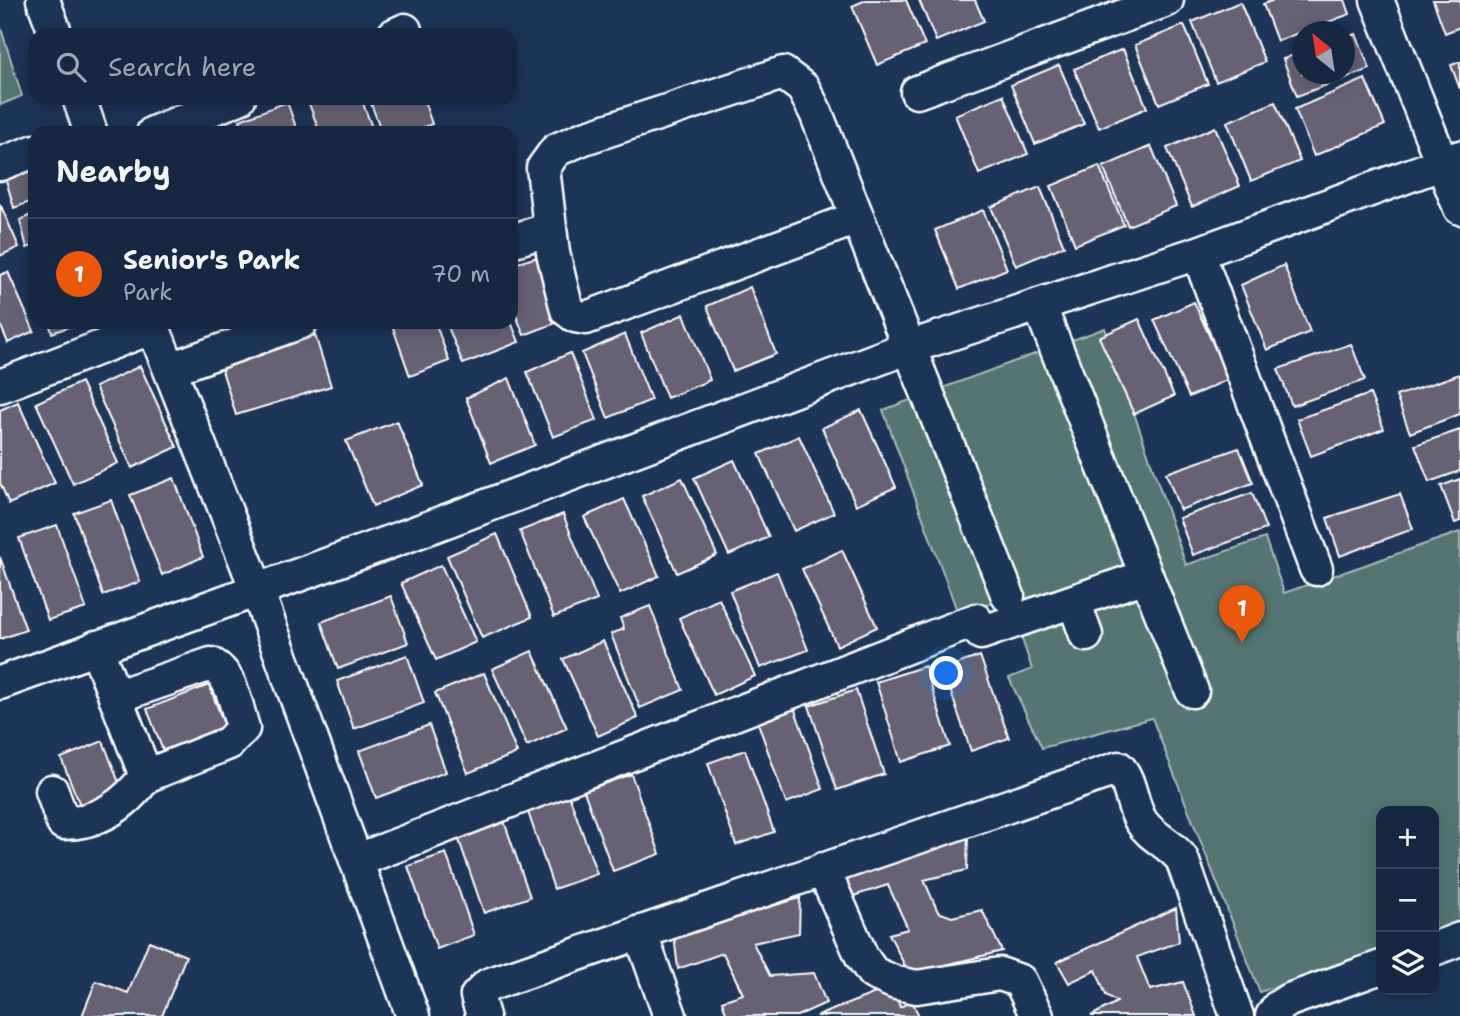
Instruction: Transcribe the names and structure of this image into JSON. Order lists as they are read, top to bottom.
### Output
{
  "north": "top left",
  "page": {
    "search": "Search here",
    "heading": "Nearby",
    "list": [
      {
        "mark": "1",
        "name": "Senior's Park",
        "note": "Park",
        "value": "70 m"
      }
    ],
    "pins": "1",
    "map_buttons": ["+", "−"]
  }
}
